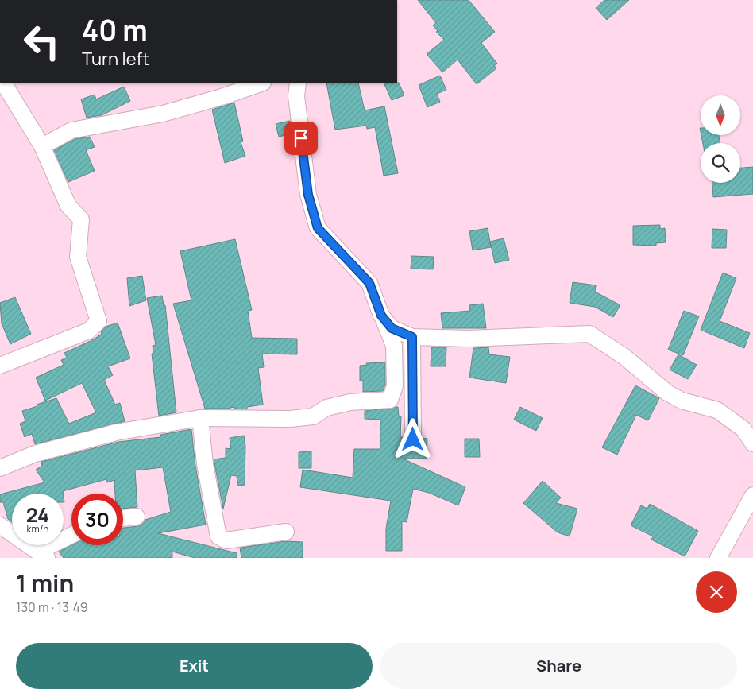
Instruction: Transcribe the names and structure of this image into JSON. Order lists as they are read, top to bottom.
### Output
{
  "north": "bottom",
  "page": {
    "turn": ["40 m", "Turn left"],
    "speed": "24 km/h",
    "limit": "30",
    "heading": ["1 min", "130 m · 13:49"],
    "buttons": ["Exit", "Share"]
  }
}
